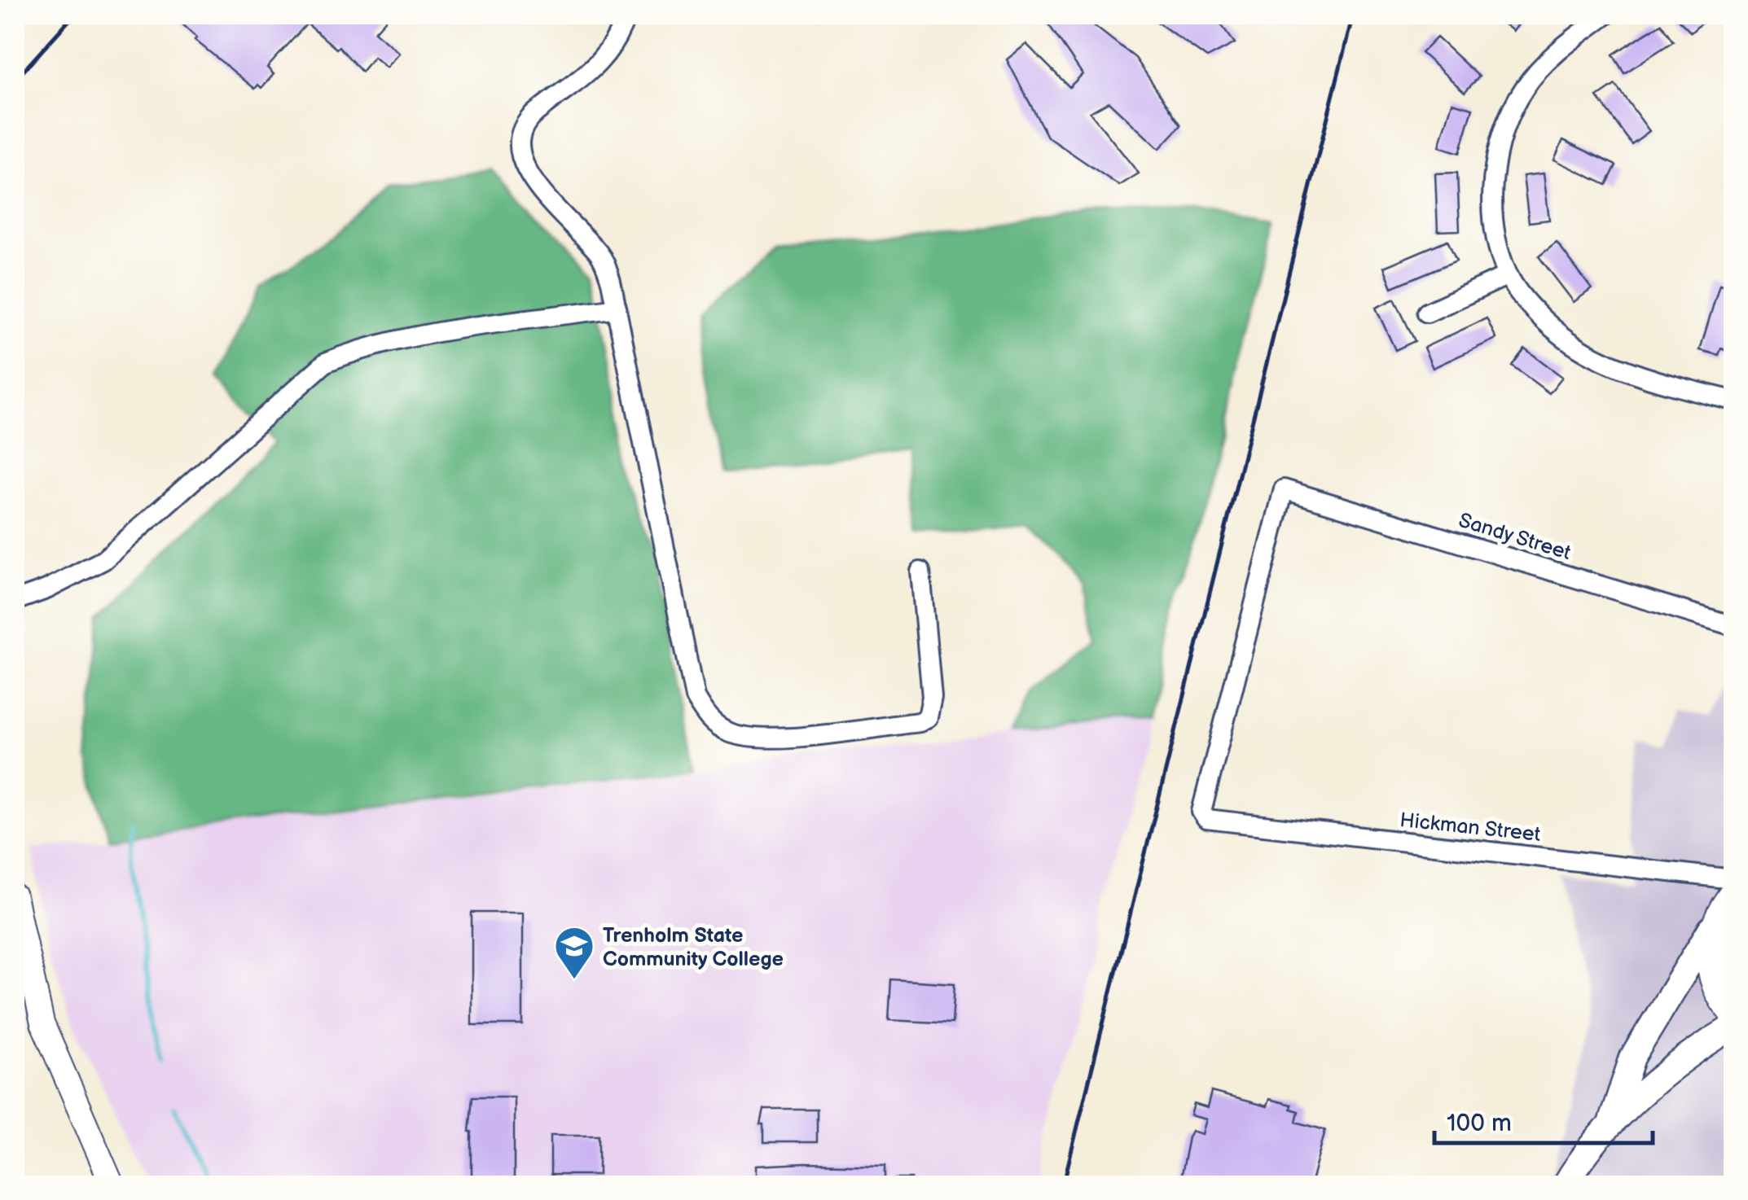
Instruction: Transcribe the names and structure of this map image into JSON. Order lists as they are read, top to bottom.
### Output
{
  "streets": {
    "street": ["Sandy Street", "Hickman Street"]
  },
  "crossings": [
    ["Sandy Street", "Hickman Street"]
  ],
  "places": {
    "school or university": ["Trenholm State Community College"]
  },
  "scale_bar": "100 m"
}
